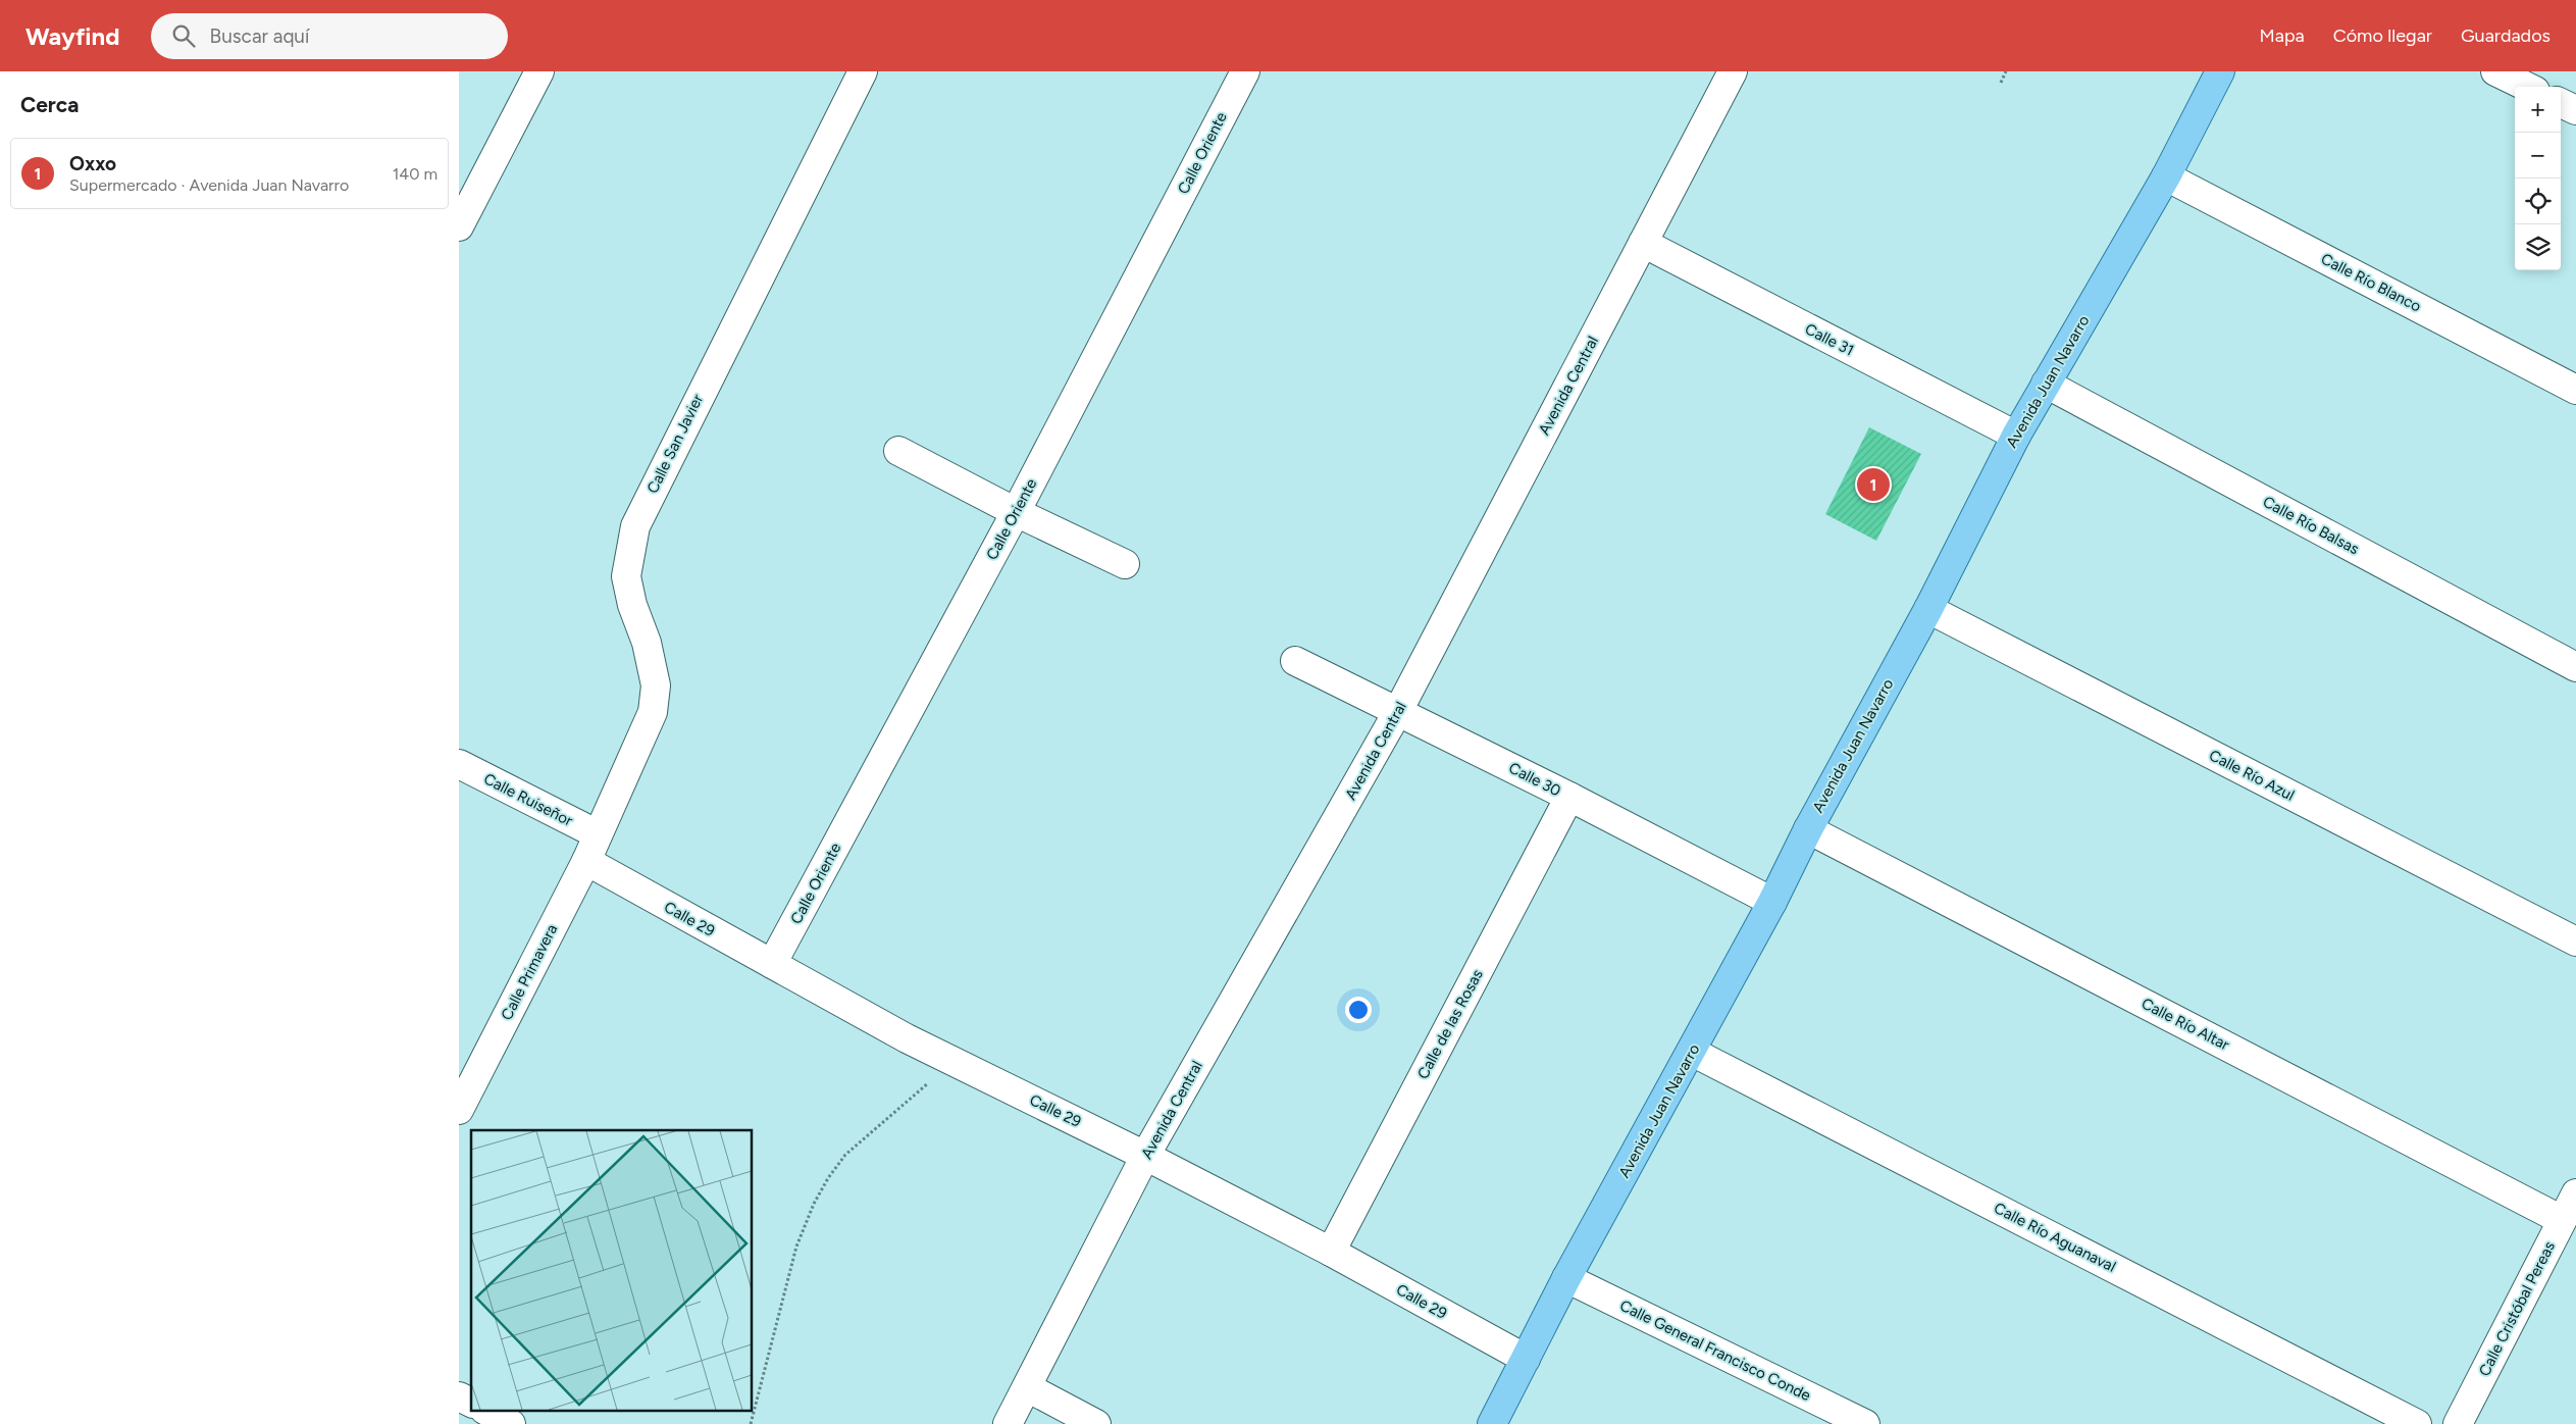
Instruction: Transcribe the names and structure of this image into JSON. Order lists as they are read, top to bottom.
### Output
{
  "streets": {
    "main road": ["Avenida Juan Navarro"],
    "street": [
      "Calle Oriente",
      "Calle Río Blanco",
      "Calle 31",
      "Avenida Central",
      "Calle San Javier",
      "Calle Río Balsas",
      "Calle Río Azul",
      "Calle 30",
      "Calle Ruiseñor",
      "Calle 29",
      "Calle Primavera",
      "Calle de las Rosas",
      "Calle Río Altar",
      "Calle Río Aguanaval",
      "Calle Cristóbal Pereas",
      "Calle General Francisco Conde"
    ]
  },
  "crossings": [
    ["Calle Oriente", "Calle 29"],
    ["Calle Río Blanco", "Avenida Juan Navarro"],
    ["Calle 31", "Avenida Juan Navarro"],
    ["Calle 31", "Avenida Central"],
    ["Avenida Juan Navarro", "Calle Río Balsas"],
    ["Avenida Juan Navarro", "Calle Río Azul"],
    ["Avenida Juan Navarro", "Calle 30"],
    ["Avenida Juan Navarro", "Calle 29"],
    ["Avenida Juan Navarro", "Calle Río Altar"],
    ["Avenida Juan Navarro", "Calle Río Aguanaval"],
    ["Avenida Juan Navarro", "Calle General Francisco Conde"],
    ["Avenida Central", "Calle 30"],
    ["Avenida Central", "Calle 29"],
    ["Calle San Javier", "Calle Ruiseñor"],
    ["Calle San Javier", "Calle Primavera"],
    ["Calle 30", "Calle de las Rosas"],
    ["Calle Ruiseñor", "Calle Primavera"],
    ["Calle 29", "Calle Primavera"],
    ["Calle 29", "Calle de las Rosas"],
    ["Calle Río Altar", "Calle Cristóbal Pereas"]
  ],
  "page": {
    "header": "Wayfind",
    "search": "Buscar aquí",
    "nav": ["Mapa", "Cómo llegar", "Guardados"],
    "heading": "Cerca",
    "map_buttons": ["+", "−"],
    "list": [
      {
        "mark": "1",
        "name": "Oxxo",
        "note": "Supermercado · Avenida Juan Navarro",
        "value": "140 m"
      }
    ],
    "pins": "1"
  }
}
